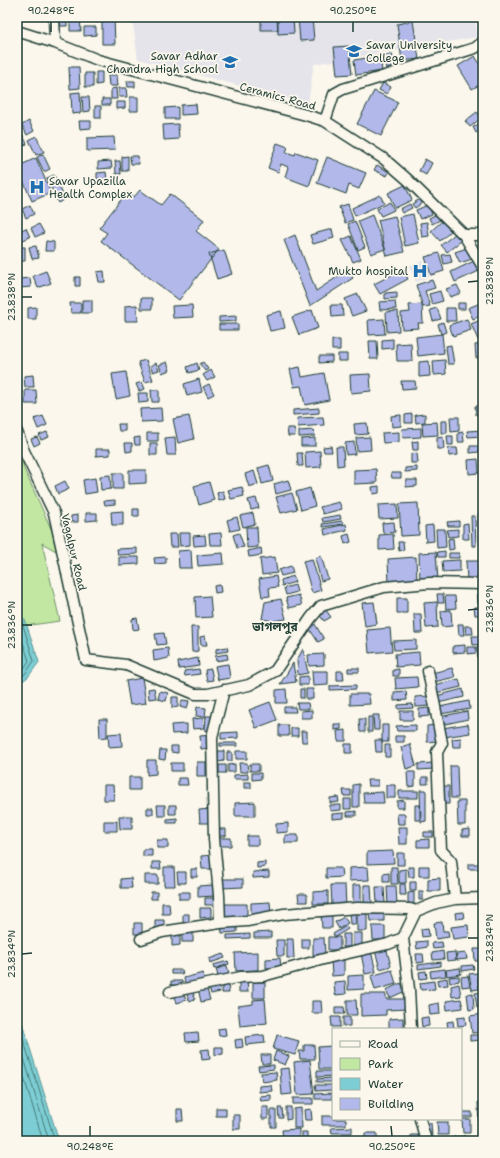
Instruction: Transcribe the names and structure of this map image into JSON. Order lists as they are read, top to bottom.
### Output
{
  "streets": {
    "street": ["Ceramics Road", "Vagalpur Road"]
  },
  "districts": ["ভাগলপুর"],
  "places": {
    "school or university": ["Savar University College", "Savar Adhar Chandra High School"],
    "hospital": ["Savar Upazilla Health Complex", "Mukto hospital"]
  },
  "legend": [
    "Road",
    "Park",
    "Water",
    "Building"
  ],
  "coordinates": [
    "90.248°E",
    "90.250°E",
    "23.838°N",
    "23.836°N",
    "23.834°N"
  ]
}
